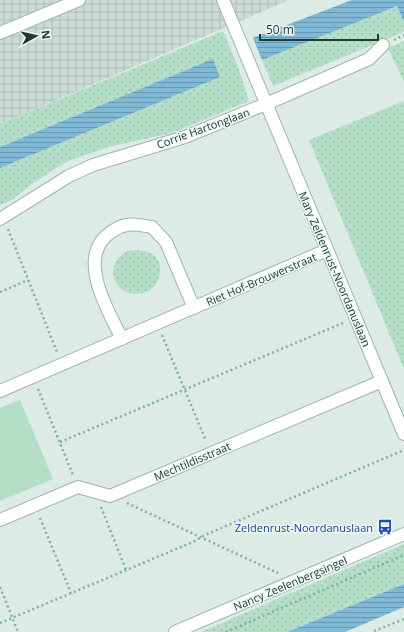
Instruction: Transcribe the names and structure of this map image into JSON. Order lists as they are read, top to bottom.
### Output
{
  "streets": {
    "street": [
      "Corrie Hartonglaan",
      "Mary Zeldenrust-Noordanuslaan",
      "Riet Hof-Brouwerstraat",
      "Mechtildisstraat",
      "Nancy Zeelenbergsingel"
    ]
  },
  "crossings": [
    ["Corrie Hartonglaan", "Mary Zeldenrust-Noordanuslaan"],
    ["Mary Zeldenrust-Noordanuslaan", "Riet Hof-Brouwerstraat"],
    ["Mary Zeldenrust-Noordanuslaan", "Mechtildisstraat"]
  ],
  "places": {
    "bus stop": ["Zeldenrust-Noordanuslaan"]
  },
  "scale_bar": "50 m",
  "north": "right"
}
